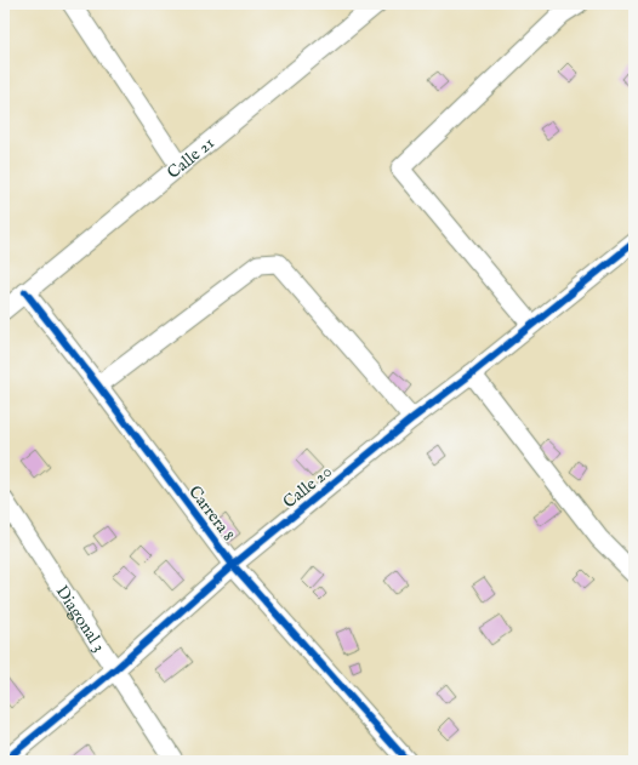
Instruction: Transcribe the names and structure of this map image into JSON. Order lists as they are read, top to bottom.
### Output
{
  "streets": {
    "street": [
      "Calle 21",
      "Calle 20",
      "Carrera 8",
      "Diagonal 3"
    ]
  },
  "crossings": [
    ["Calle 21", "Carrera 8"],
    ["Calle 20", "Carrera 8"],
    ["Calle 20", "Diagonal 3"]
  ]
}
